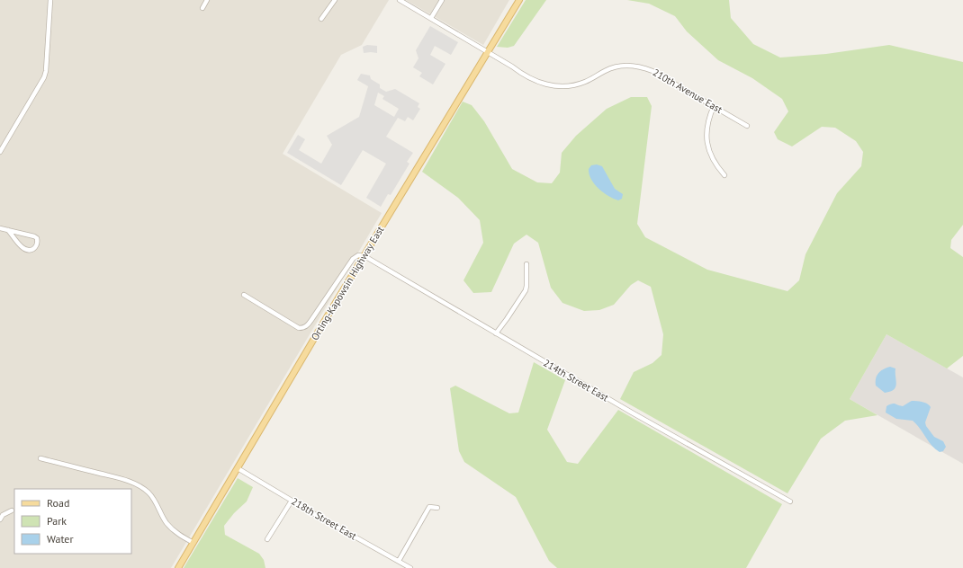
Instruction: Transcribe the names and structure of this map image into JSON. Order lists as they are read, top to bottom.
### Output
{
  "streets": {
    "main road": ["Orting-Kapowsin Highway East"],
    "street": ["210th Avenue East", "214th Street East", "218th Street East"]
  },
  "crossings": [
    ["210th Avenue East", "Orting-Kapowsin Highway East"],
    ["Orting-Kapowsin Highway East", "214th Street East"],
    ["Orting-Kapowsin Highway East", "218th Street East"]
  ],
  "legend": ["Road", "Park", "Water"]
}
